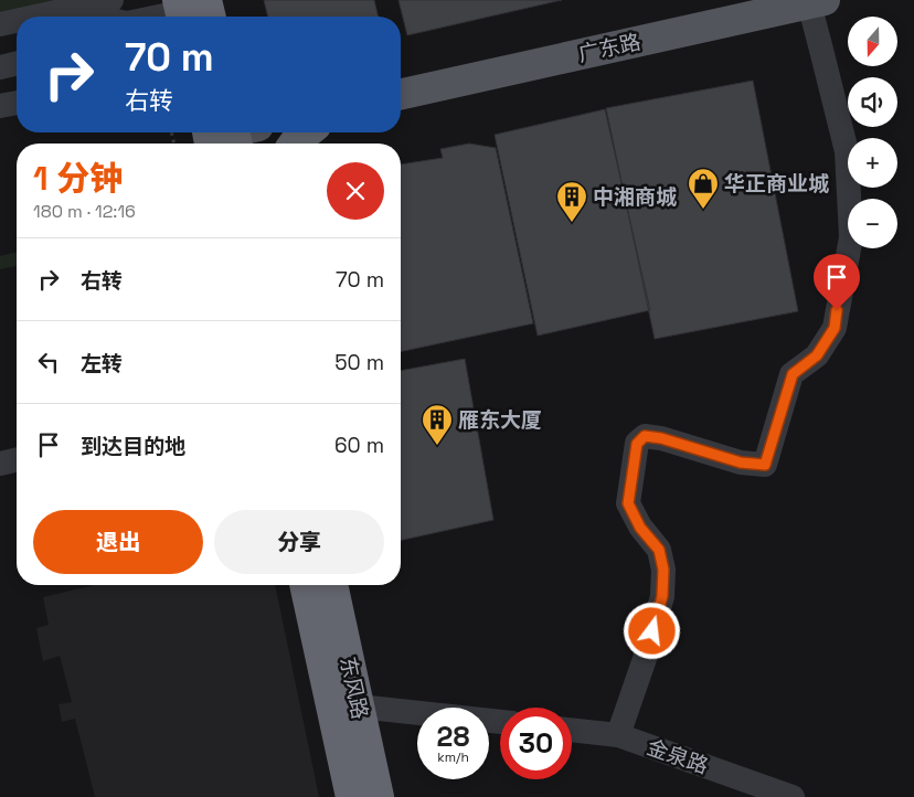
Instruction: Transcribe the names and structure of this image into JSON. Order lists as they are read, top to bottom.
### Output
{
  "streets": {
    "highway": ["东风路"],
    "main road": ["广东路"],
    "street": ["金泉路"]
  },
  "places": {
    "shop": ["华正商业城"],
    "building": ["中湘商城", "雁东大厦"]
  },
  "north": "bottom",
  "page": {
    "map_buttons": ["+", "−"],
    "turn": ["70 m", "右转"],
    "heading": ["1 分钟", "180 m · 12:16"],
    "list": [
      {
        "name": "右转",
        "value": "70 m"
      },
      {
        "name": "左转",
        "value": "50 m"
      },
      {
        "name": "到达目的地",
        "value": "60 m"
      }
    ],
    "buttons": ["退出", "分享"],
    "speed": "28 km/h",
    "limit": "30"
  }
}
